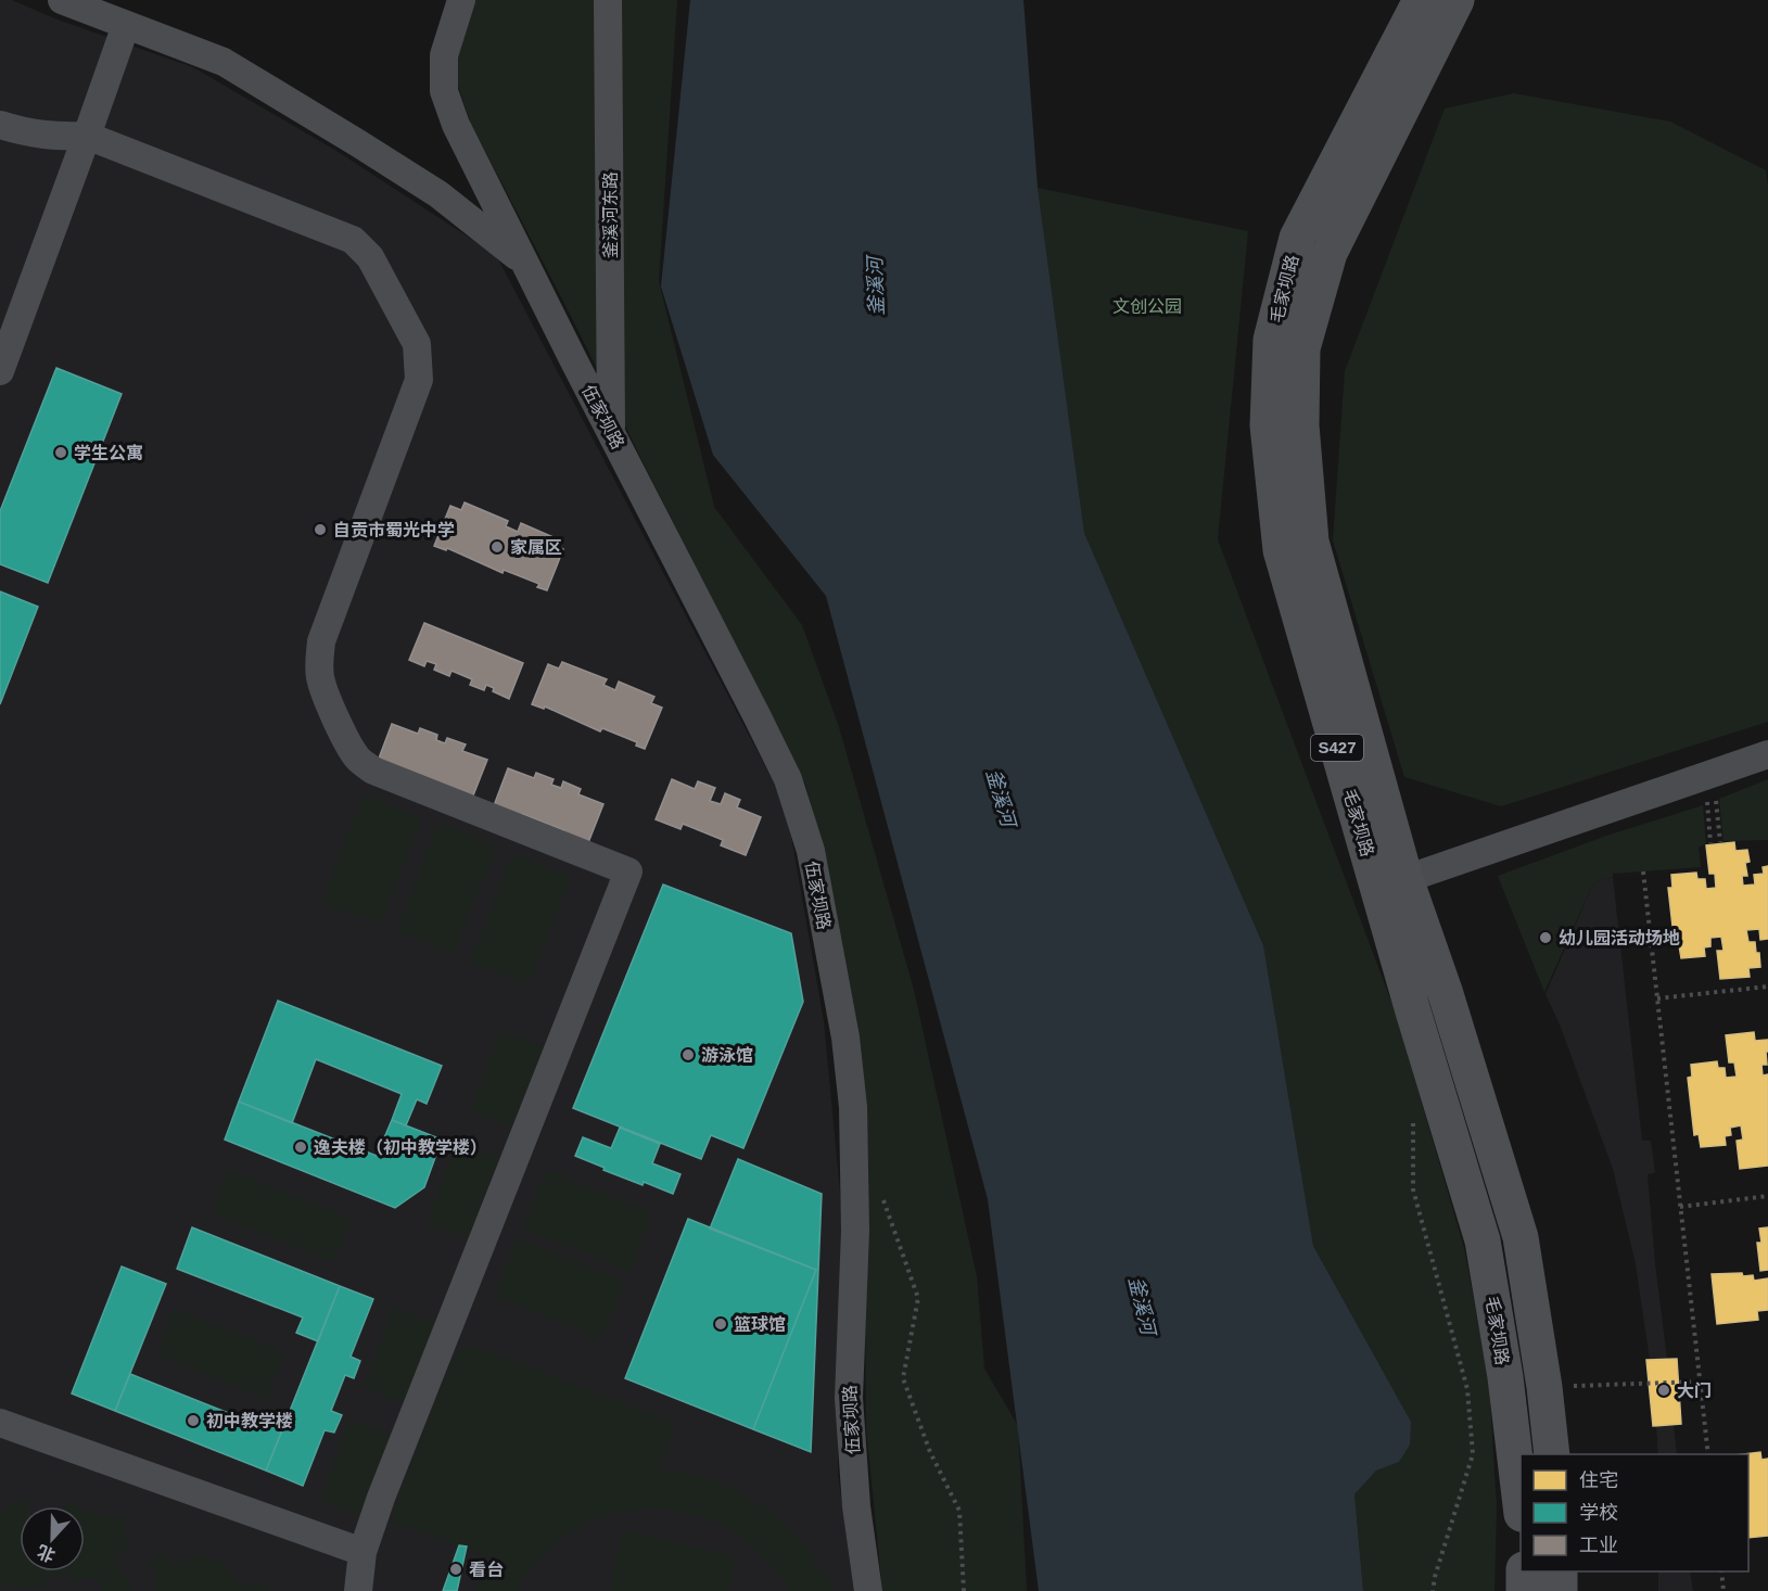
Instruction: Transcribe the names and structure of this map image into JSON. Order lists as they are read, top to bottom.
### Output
{
  "streets": {
    "main road": ["毛家坝路", "S427"],
    "street": ["釜溪河东路", "伍家坝路"]
  },
  "crossings": [
    ["釜溪河东路", "伍家坝路"]
  ],
  "water": ["釜溪河"],
  "parks": ["文创公园"],
  "places": [
    "学生公寓",
    "自贡市蜀光中学",
    "家属区",
    "幼儿园活动场地",
    "游泳馆",
    "逸夫楼（初中教学楼）",
    "篮球馆",
    "大门",
    "初中教学楼",
    "看台"
  ],
  "legend": ["住宅", "学校", "工业"],
  "north": "bottom"
}
